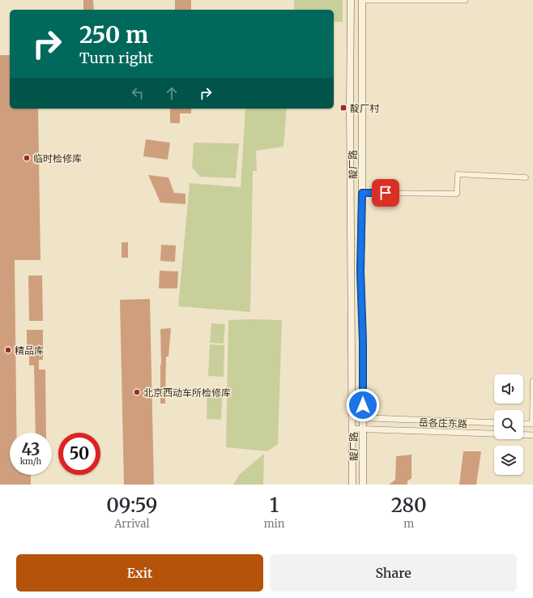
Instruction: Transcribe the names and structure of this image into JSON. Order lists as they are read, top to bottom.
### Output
{
  "streets": {
    "main road": ["靛厂路"],
    "street": ["岳各庄东路"]
  },
  "crossings": [
    ["靛厂路", "岳各庄东路"]
  ],
  "places": {
    "transit": ["靛厂村"],
    "other": ["临时检修库", "精品库", "北京西动车所检修库"]
  },
  "page": {
    "turn": ["250 m", "Turn right"],
    "speed": "43 km/h",
    "limit": "50",
    "eta": [
      "09:59",
      "Arrival",
      "1",
      "min",
      "280",
      "m"
    ],
    "buttons": ["Exit", "Share"]
  }
}
